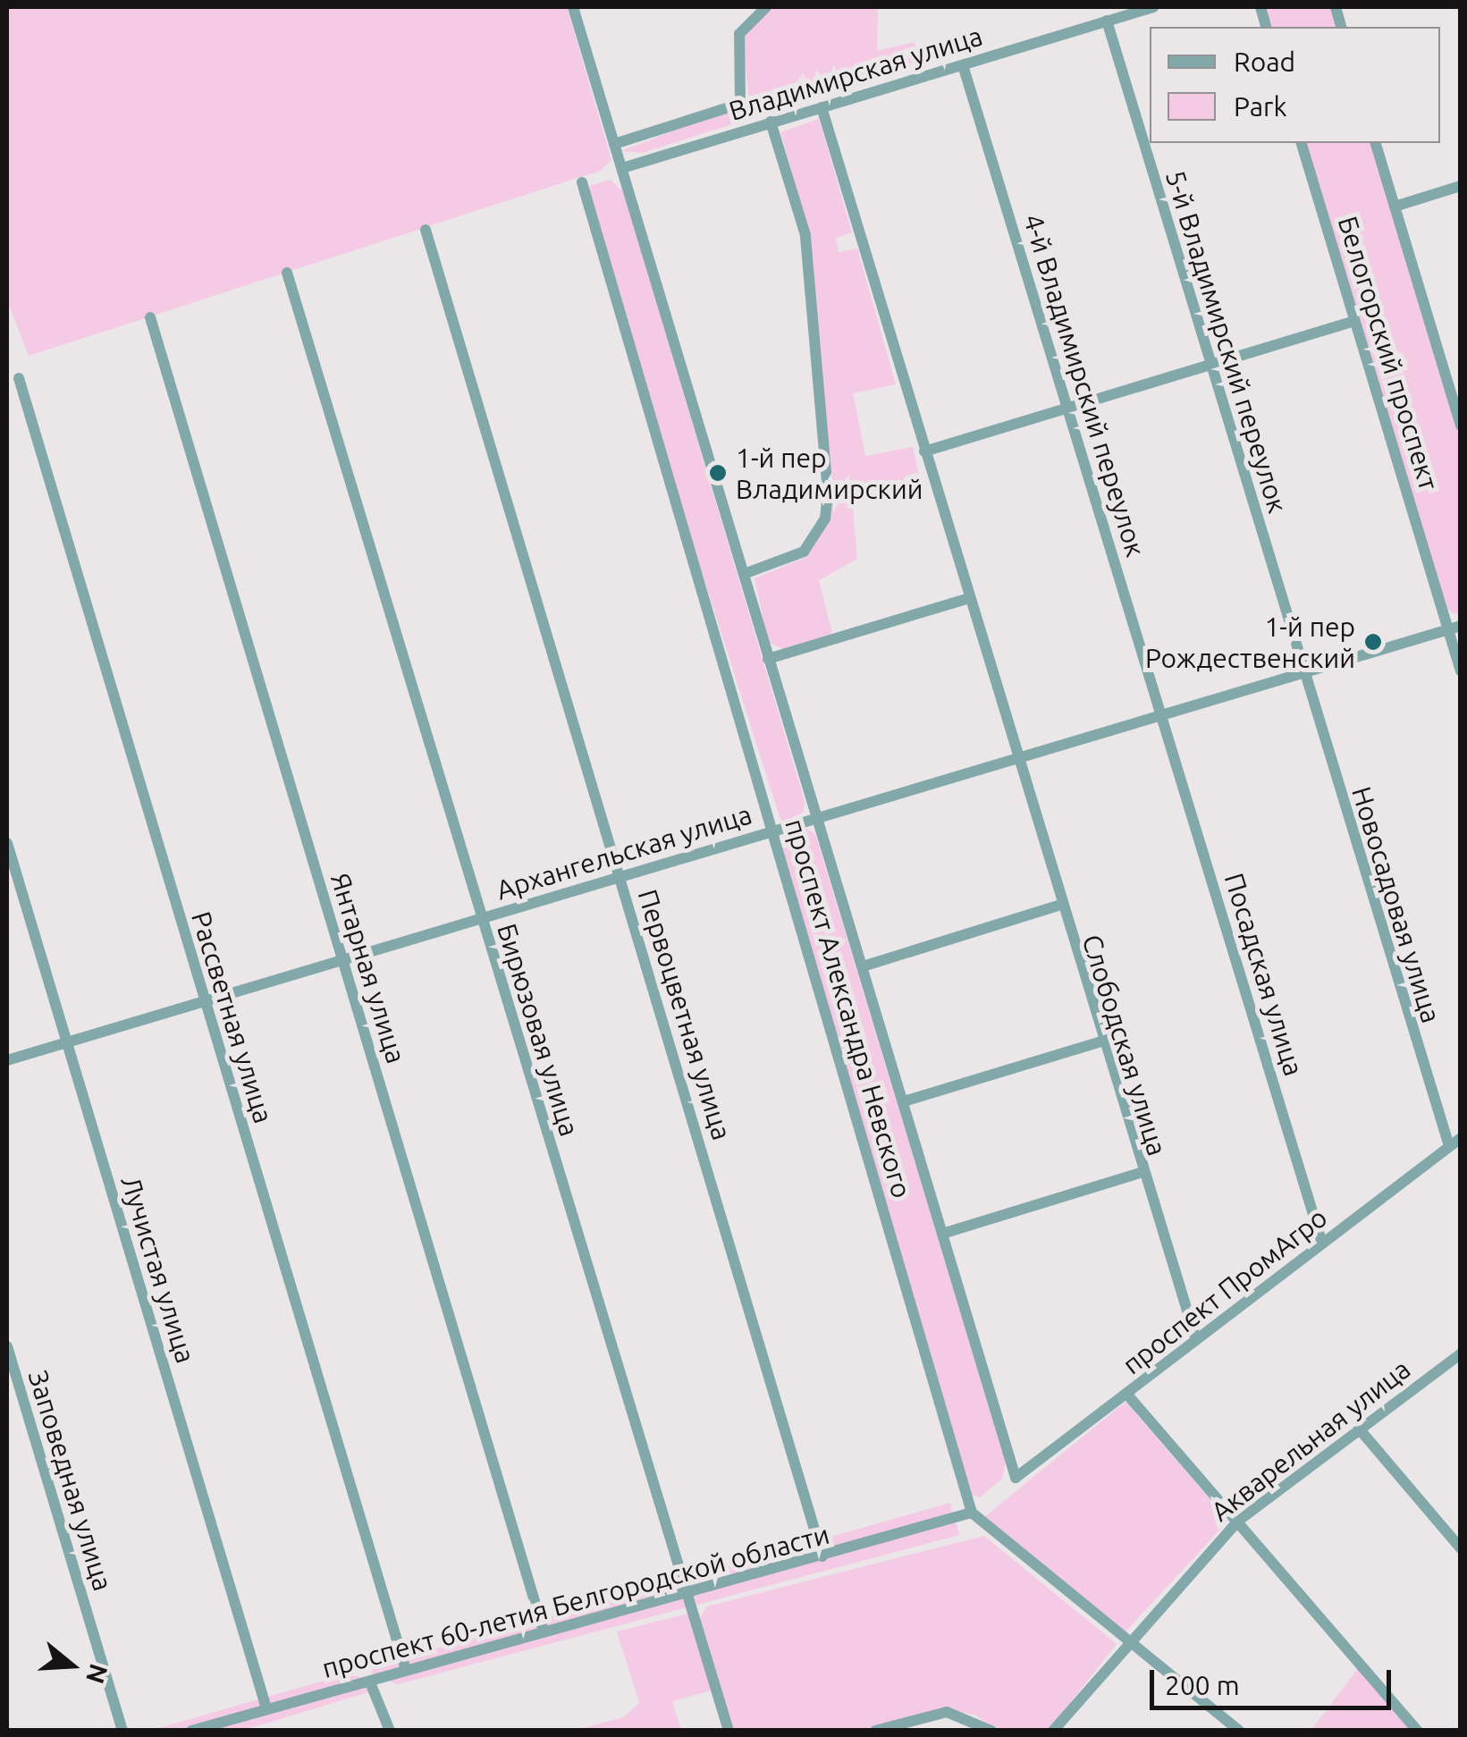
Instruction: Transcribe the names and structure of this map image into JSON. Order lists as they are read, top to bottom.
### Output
{
  "streets": {
    "street": [
      "Владимирская улица",
      "5-й Владимирский переулок",
      "Белогорский проспект",
      "4-й Владимирский переулок",
      "Архангельская улица",
      "Новосадовая улица",
      "Янтарная улица",
      "Посадская улица",
      "проспект Александра Невского",
      "Первоцветная улица",
      "Рассветная улица",
      "Бирюзовая улица",
      "Слободская улица",
      "Лучистая улица",
      "проспект ПромАгро",
      "Акварельная улица",
      "Заповедная улица",
      "проспект 60-летия Белгородской области"
    ]
  },
  "crossings": [
    ["Владимирская улица", "5-й Владимирский переулок"],
    ["Владимирская улица", "4-й Владимирский переулок"],
    ["Владимирская улица", "проспект Александра Невского"],
    ["Владимирская улица", "Слободская улица"],
    ["5-й Владимирский переулок", "Архангельская улица"],
    ["5-й Владимирский переулок", "Новосадовая улица"],
    ["Белогорский проспект", "Архангельская улица"],
    ["4-й Владимирский переулок", "Архангельская улица"],
    ["4-й Владимирский переулок", "Посадская улица"],
    ["Архангельская улица", "Новосадовая улица"],
    ["Архангельская улица", "Янтарная улица"],
    ["Архангельская улица", "Посадская улица"],
    ["Архангельская улица", "проспект Александра Невского"],
    ["Архангельская улица", "Первоцветная улица"],
    ["Архангельская улица", "Рассветная улица"],
    ["Архангельская улица", "Бирюзовая улица"],
    ["Архангельская улица", "Слободская улица"],
    ["Архангельская улица", "Лучистая улица"],
    ["Новосадовая улица", "проспект ПромАгро"],
    ["Янтарная улица", "проспект 60-летия Белгородской области"],
    ["Посадская улица", "проспект ПромАгро"],
    ["проспект Александра Невского", "проспект ПромАгро"],
    ["проспект Александра Невского", "проспект 60-летия Белгородской области"],
    ["Первоцветная улица", "проспект 60-летия Белгородской области"],
    ["Рассветная улица", "проспект 60-летия Белгородской области"],
    ["Бирюзовая улица", "проспект 60-летия Белгородской области"],
    ["Слободская улица", "проспект ПромАгро"],
    ["Лучистая улица", "проспект 60-летия Белгородской области"]
  ],
  "places": ["1-й пер Владимирский", "1-й пер Рождественский"],
  "legend": ["Road", "Park"],
  "scale_bar": "200 m",
  "north": "right"
}
